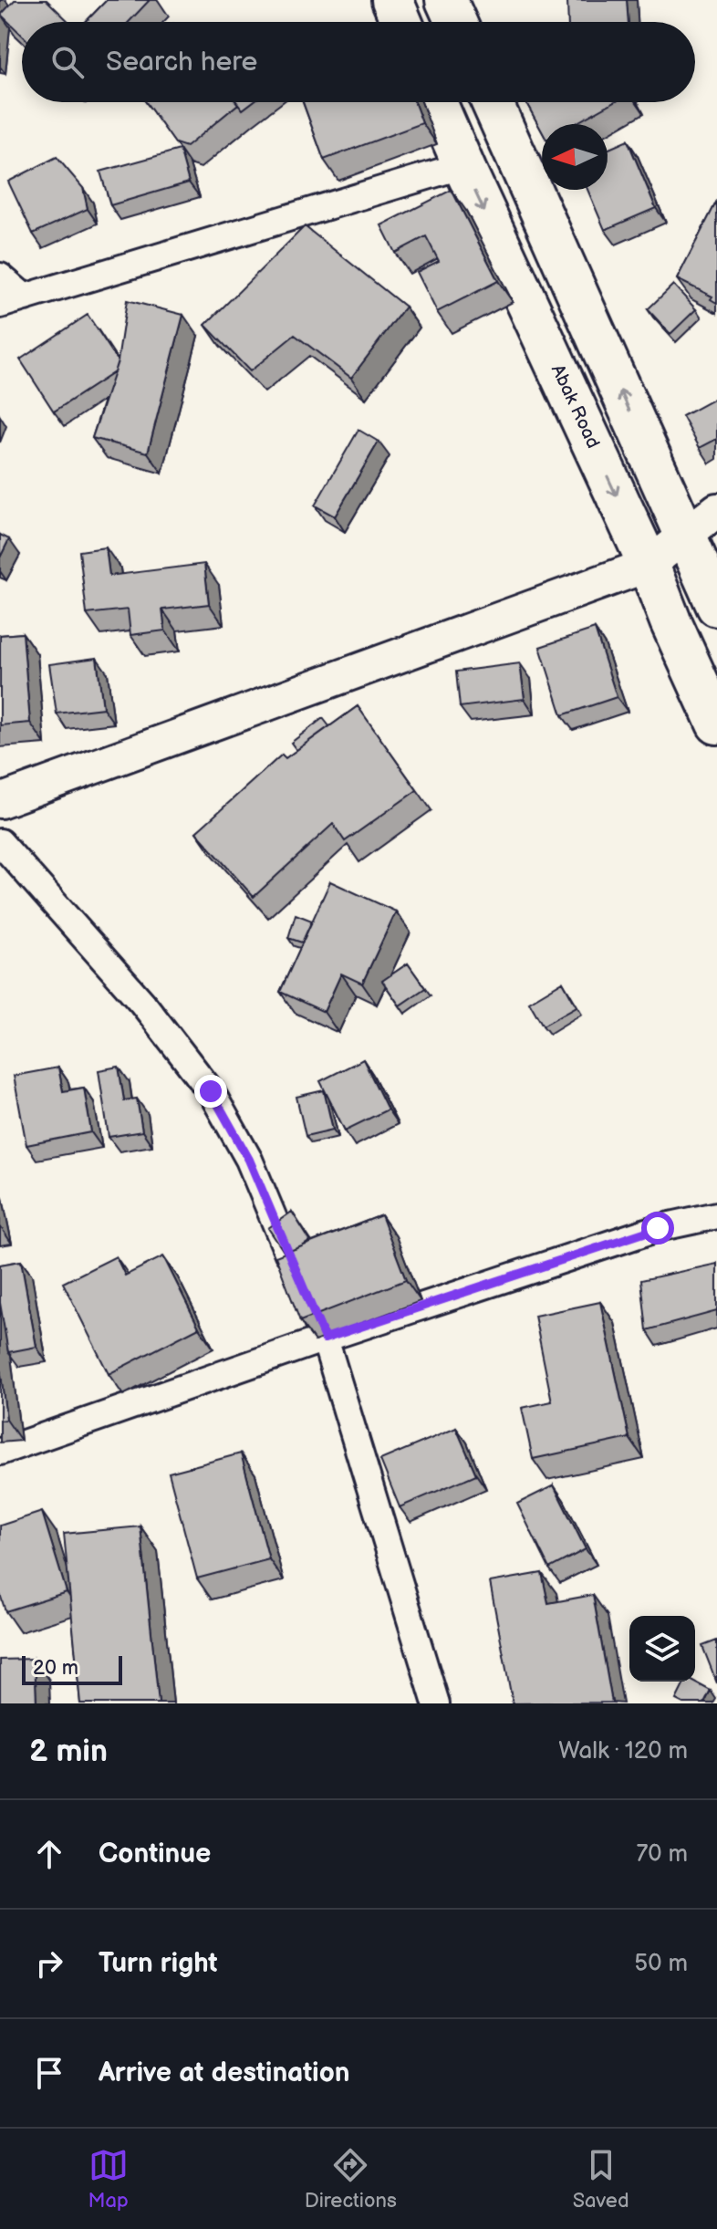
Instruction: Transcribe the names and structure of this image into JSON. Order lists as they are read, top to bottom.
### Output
{
  "streets": {
    "highway": ["Abak Road"]
  },
  "scale_bar": "20 m",
  "north": "left",
  "page": {
    "search": "Search here",
    "scale": "20 m",
    "heading": ["2 min", "Walk · 120 m"],
    "list": [
      ["Continue", "70 m"],
      ["Turn right", "50 m"],
      "Arrive at destination"
    ],
    "nav": ["Map", "Directions", "Saved"]
  }
}
